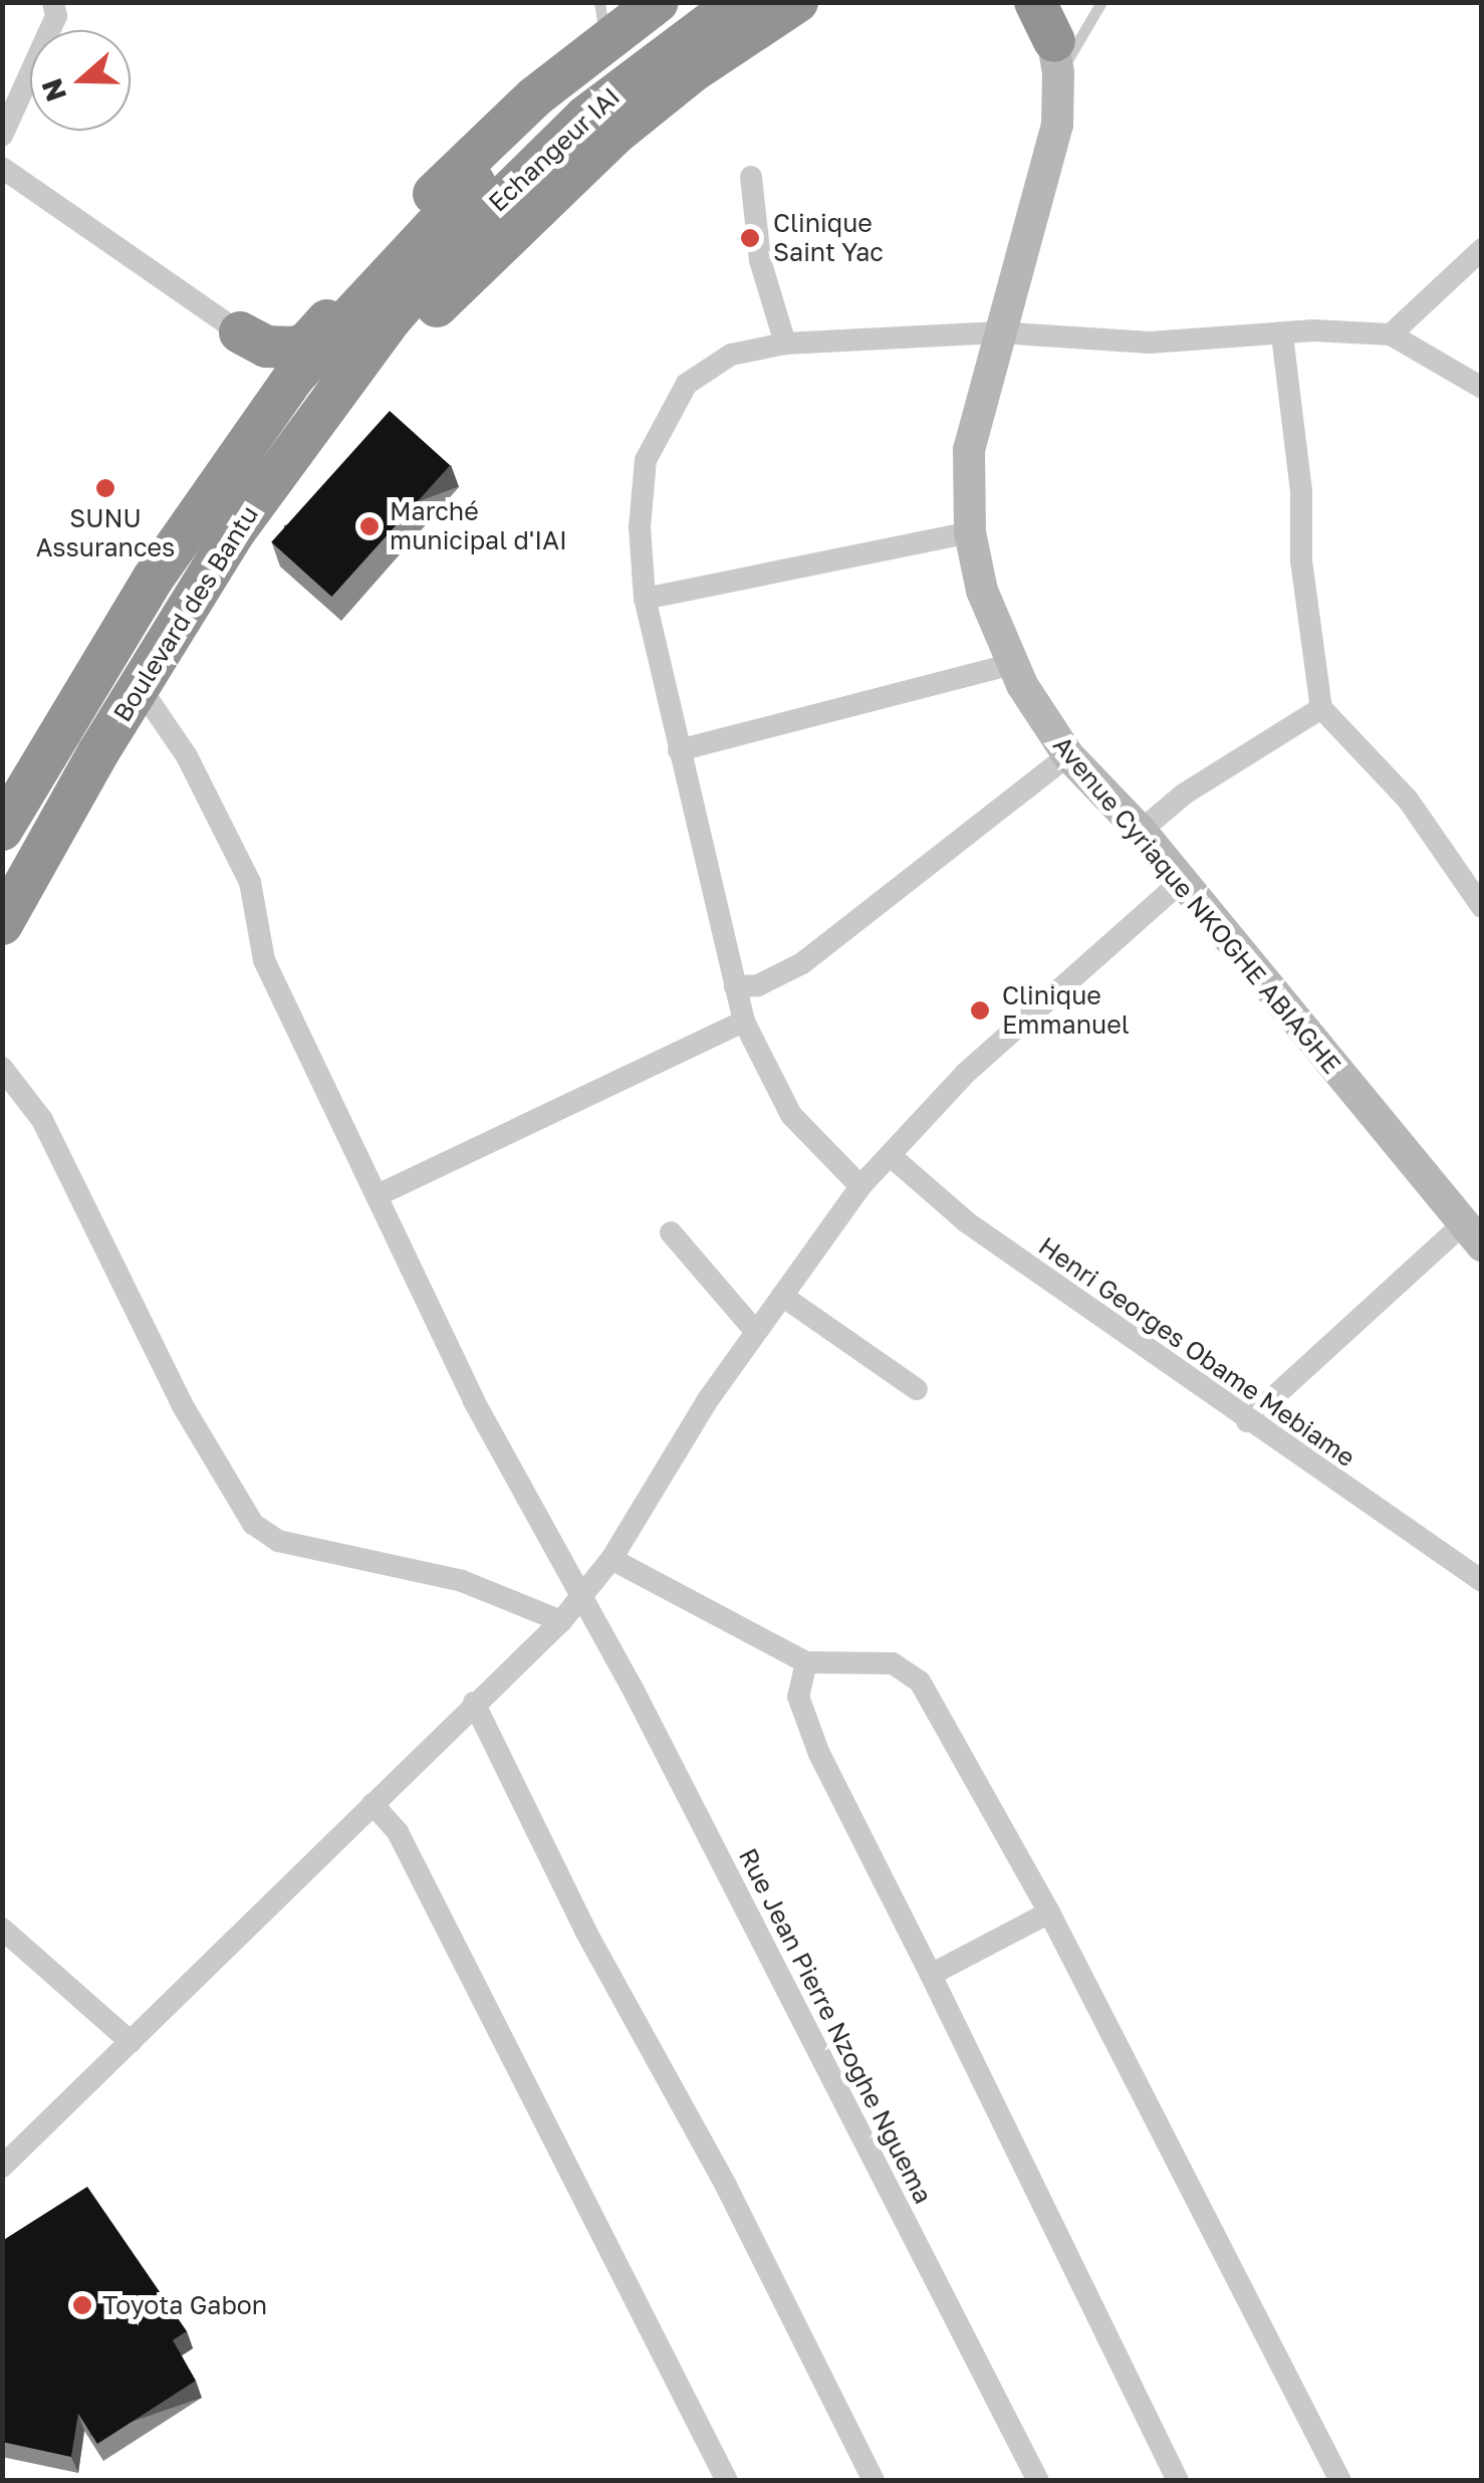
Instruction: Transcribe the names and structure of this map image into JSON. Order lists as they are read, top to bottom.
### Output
{
  "streets": {
    "highway": ["Echangeur IAI", "Boulevard des Bantu"],
    "street": ["Avenue Cyriaque NKOGHE ABIAGHE", "Henri Georges Obame Mebiame", "Rue Jean Pierre Nzoghe Nguema"]
  },
  "crossings": [
    ["Echangeur IAI", "Boulevard des Bantu"],
    ["Boulevard des Bantu", "Rue Jean Pierre Nzoghe Nguema"]
  ],
  "places": [
    "Clinique Saint Yac",
    "SUNU Assurances",
    "Marché municipal d'IAI",
    "Clinique Emmanuel",
    "Toyota Gabon"
  ],
  "north": "left"
}
